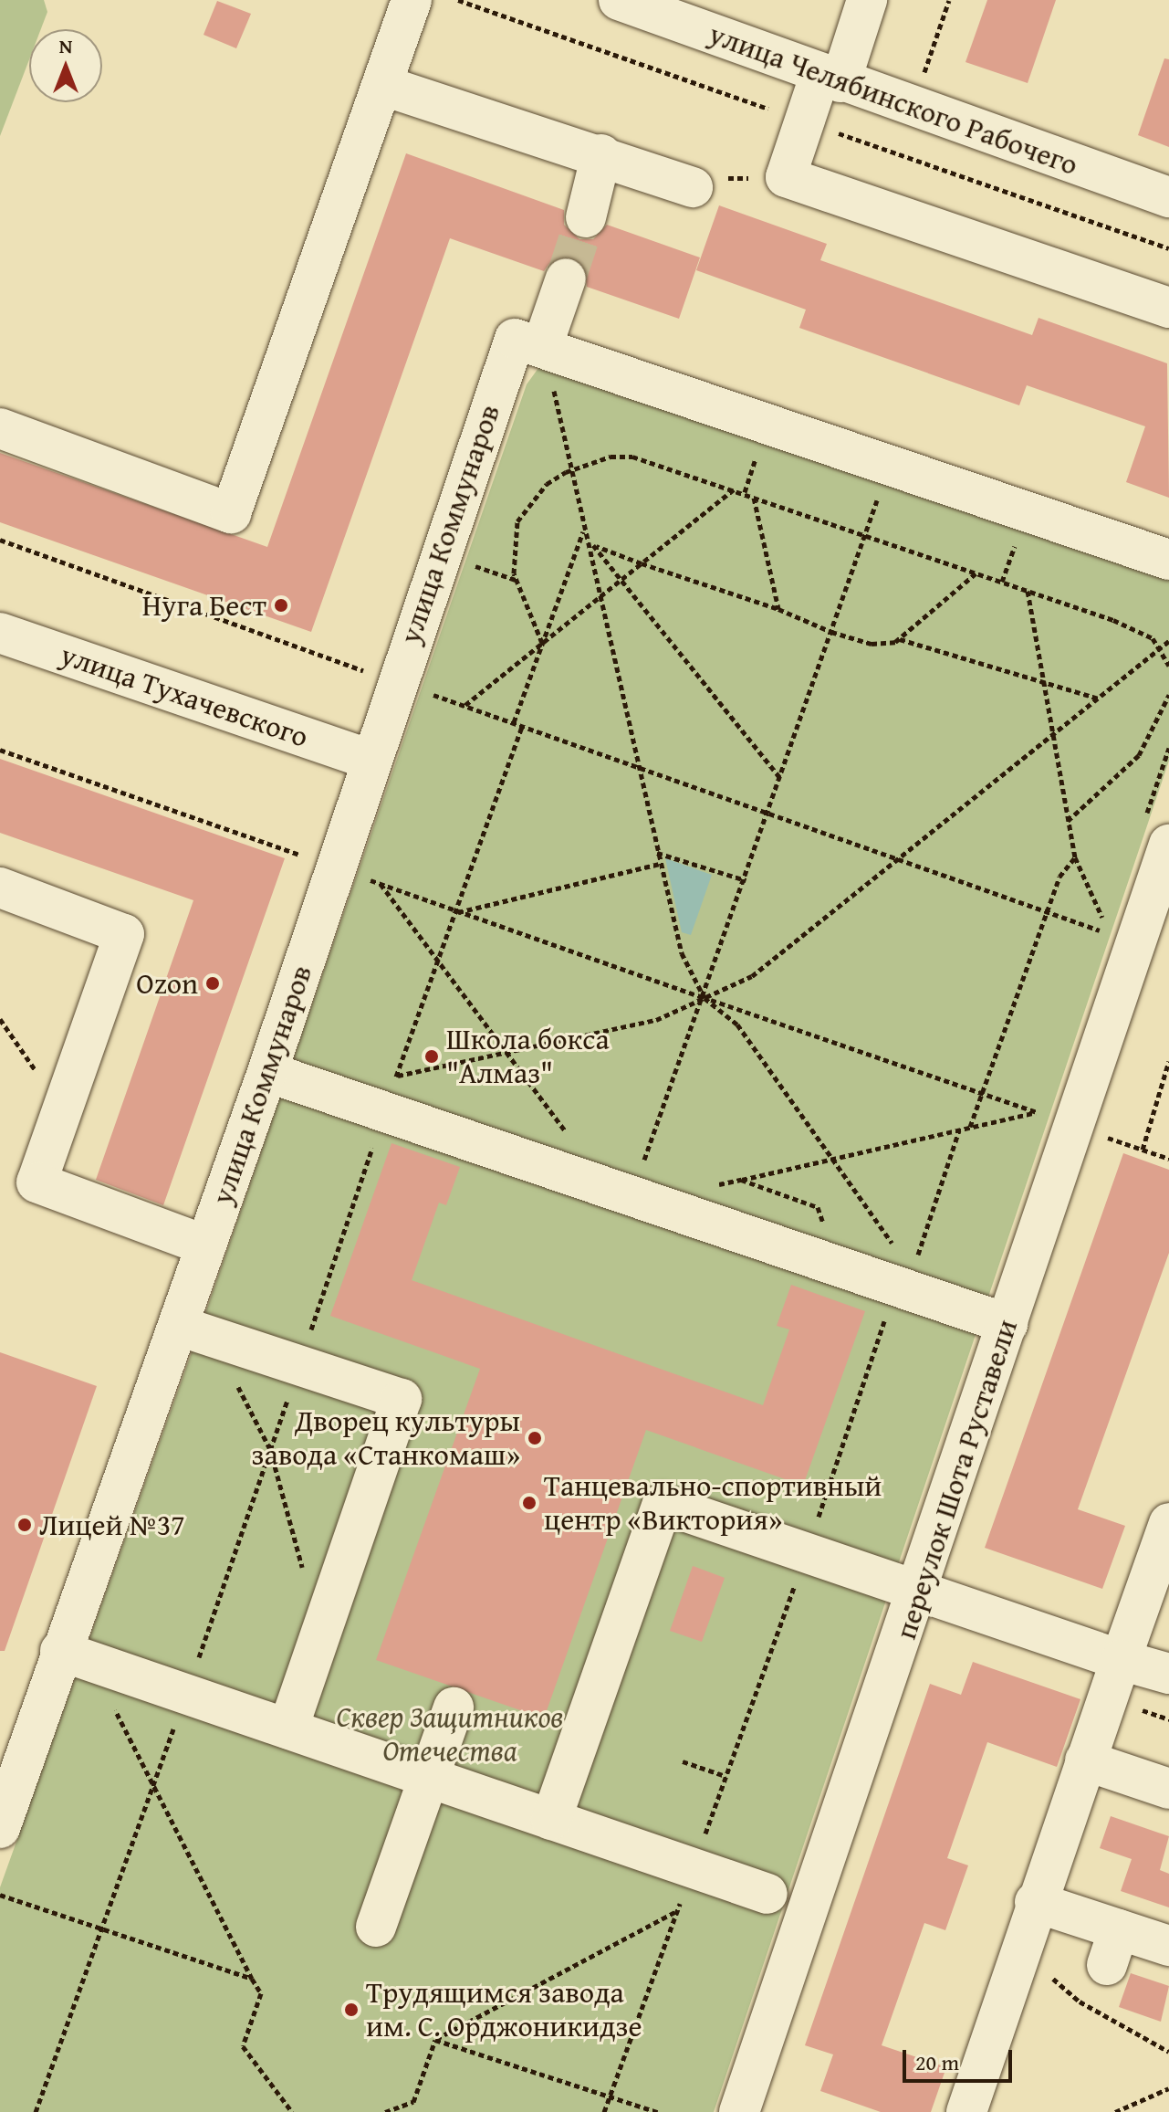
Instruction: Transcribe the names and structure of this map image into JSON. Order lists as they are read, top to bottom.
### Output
{
  "streets": {
    "street": [
      "улица Челябинского Рабочего",
      "улица Коммунаров",
      "улица Тухачевского",
      "переулок Шота Руставели"
    ]
  },
  "crossings": [
    ["улица Коммунаров", "улица Тухачевского"]
  ],
  "parks": ["Сквер Защитников Отечества"],
  "places": [
    "Нуга Бест",
    "Ozon",
    "Школа бокса \"Алмаз\"",
    "Дворец культуры завода «Станкомаш»",
    "Танцевально-спортивный центр «Виктория»",
    "Лицей №37",
    "Трудящимся завода им. С. Орджоникидзе"
  ],
  "scale_bar": "20 m",
  "north": "top"
}
